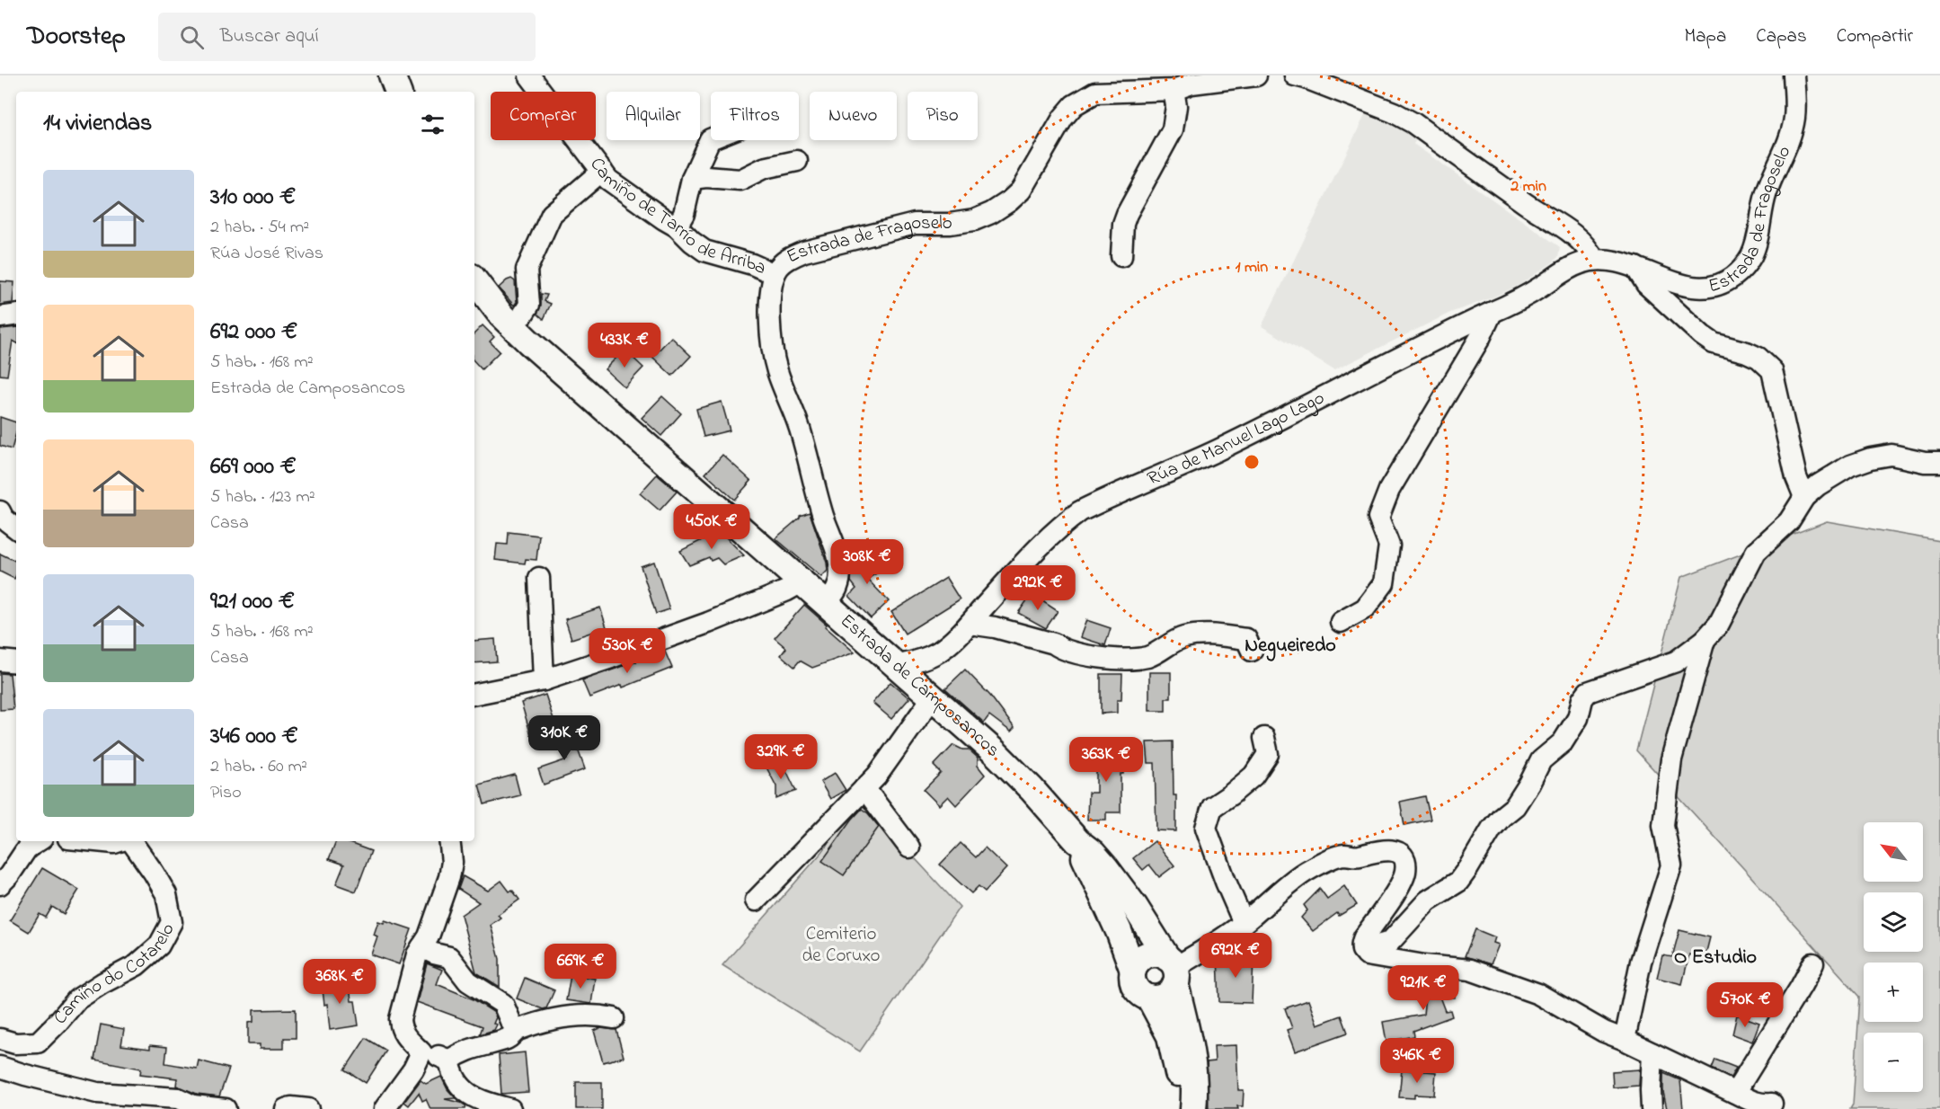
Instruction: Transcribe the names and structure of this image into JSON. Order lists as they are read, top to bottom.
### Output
{
  "streets": {
    "main road": ["Estrada de Camposancos"],
    "street": [
      "Camiño de Tarrío de Arriba",
      "Estrada de Fragoselo",
      "Rúa de Manuel Lago Lago",
      "Camiño do Cotarelo"
    ]
  },
  "crossings": [
    ["Camiño de Tarrío de Arriba", "Estrada de Fragoselo"],
    ["Estrada de Fragoselo", "Rúa de Manuel Lago Lago"],
    ["Estrada de Fragoselo", "Estrada de Camposancos"],
    ["Rúa de Manuel Lago Lago", "Estrada de Camposancos"]
  ],
  "districts": ["Negueiredo", "O Estudio"],
  "parks": ["Cemiterio de Coruxo"],
  "north": "top left",
  "page": {
    "header": "Doorstep",
    "search": "Buscar aquí",
    "nav": ["Mapa", "Capas", "Compartir"],
    "chip": [
      "Comprar",
      "Alquilar",
      "Filtros",
      "Nuevo",
      "Piso"
    ],
    "heading": "14 viviendas",
    "list": [
      {
        "name": "310 000 €",
        "note": "2 hab. · 54 m² · Rúa José Rivas"
      },
      {
        "name": "692 000 €",
        "note": "5 hab. · 168 m² · Estrada de Camposancos"
      },
      {
        "name": "669 000 €",
        "note": "5 hab. · 123 m² · Casa"
      },
      {
        "name": "921 000 €",
        "note": "5 hab. · 168 m² · Casa"
      },
      {
        "name": "346 000 €",
        "note": "2 hab. · 60 m² · Piso"
      }
    ],
    "price": [
      "433K €",
      "450K €",
      "308K €",
      "292K €",
      "530K €",
      "310K €",
      "329K €",
      "363K €",
      "692K €",
      "669K €",
      "368K €",
      "921K €",
      "570K €",
      "346K €"
    ],
    "map_buttons": ["+", "−"]
  },
  "rings": ["2 min", "1 min"]
}
